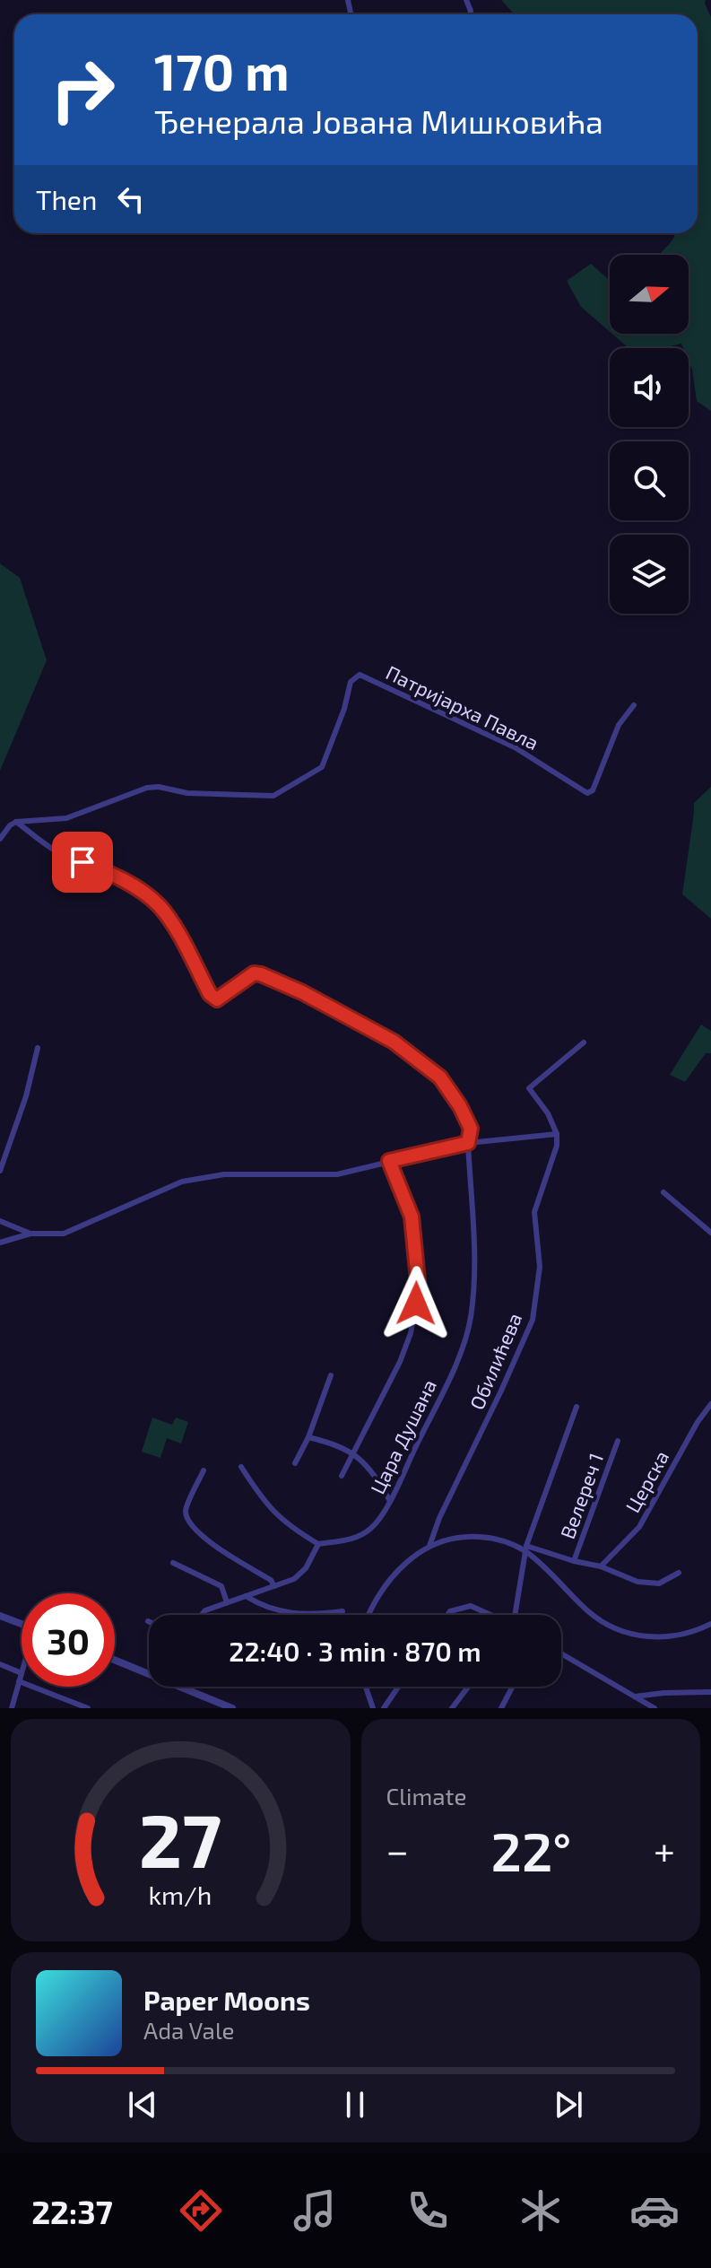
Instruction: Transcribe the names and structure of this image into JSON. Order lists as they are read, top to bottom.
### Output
{
  "streets": {
    "street": [
      "Патријарха Павла",
      "Обилићева",
      "Цара Душана",
      "Церска",
      "Велереч 1"
    ]
  },
  "crossings": [
    ["Патријарха Павла", "Цара Душана"]
  ],
  "north": "right",
  "page": {
    "turn": ["170 m", "Ђенерала Јована Мишковића"],
    "then": "Then",
    "limit": "30",
    "trip": "22:40 · 3 min · 870 m",
    "tile": "Climate",
    "heat": ["−", "22°", "+"],
    "song": ["Paper Moons", "Ada Vale"],
    "tabs": "22:37",
    "gauge": ["27", "km/h"]
  }
}
